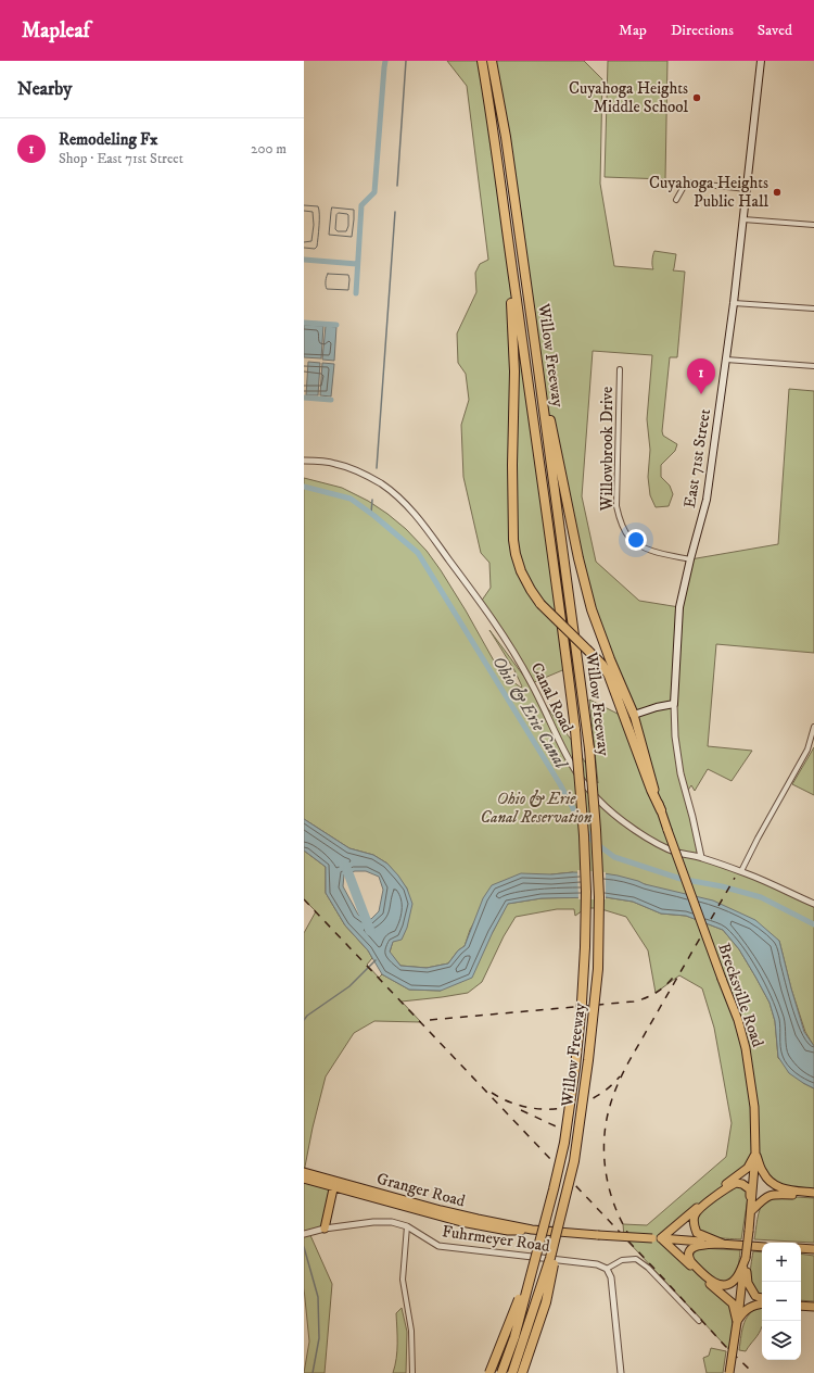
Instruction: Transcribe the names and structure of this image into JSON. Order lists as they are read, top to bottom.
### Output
{
  "streets": {
    "highway": ["Willow Freeway"],
    "main road": ["East 71st Street", "Brecksville Road", "Granger Road"],
    "street": ["Willowbrook Drive", "Canal Road", "Fuhrmeyer Road"]
  },
  "crossings": [
    ["Willowbrook Drive", "East 71st Street"],
    ["East 71st Street", "Canal Road"]
  ],
  "water": ["Ohio & Erie Canal"],
  "parks": ["Ohio & Erie Canal Reservation"],
  "places": ["Cuyahoga Heights Middle School", "Cuyahoga Heights Public Hall"],
  "page": {
    "header": "Mapleaf",
    "nav": ["Map", "Directions", "Saved"],
    "heading": "Nearby",
    "list": [
      {
        "mark": "1",
        "name": "Remodeling Fx",
        "note": "Shop · East 71st Street",
        "value": "200 m"
      }
    ],
    "pins": "1",
    "map_buttons": ["+", "−"]
  }
}
